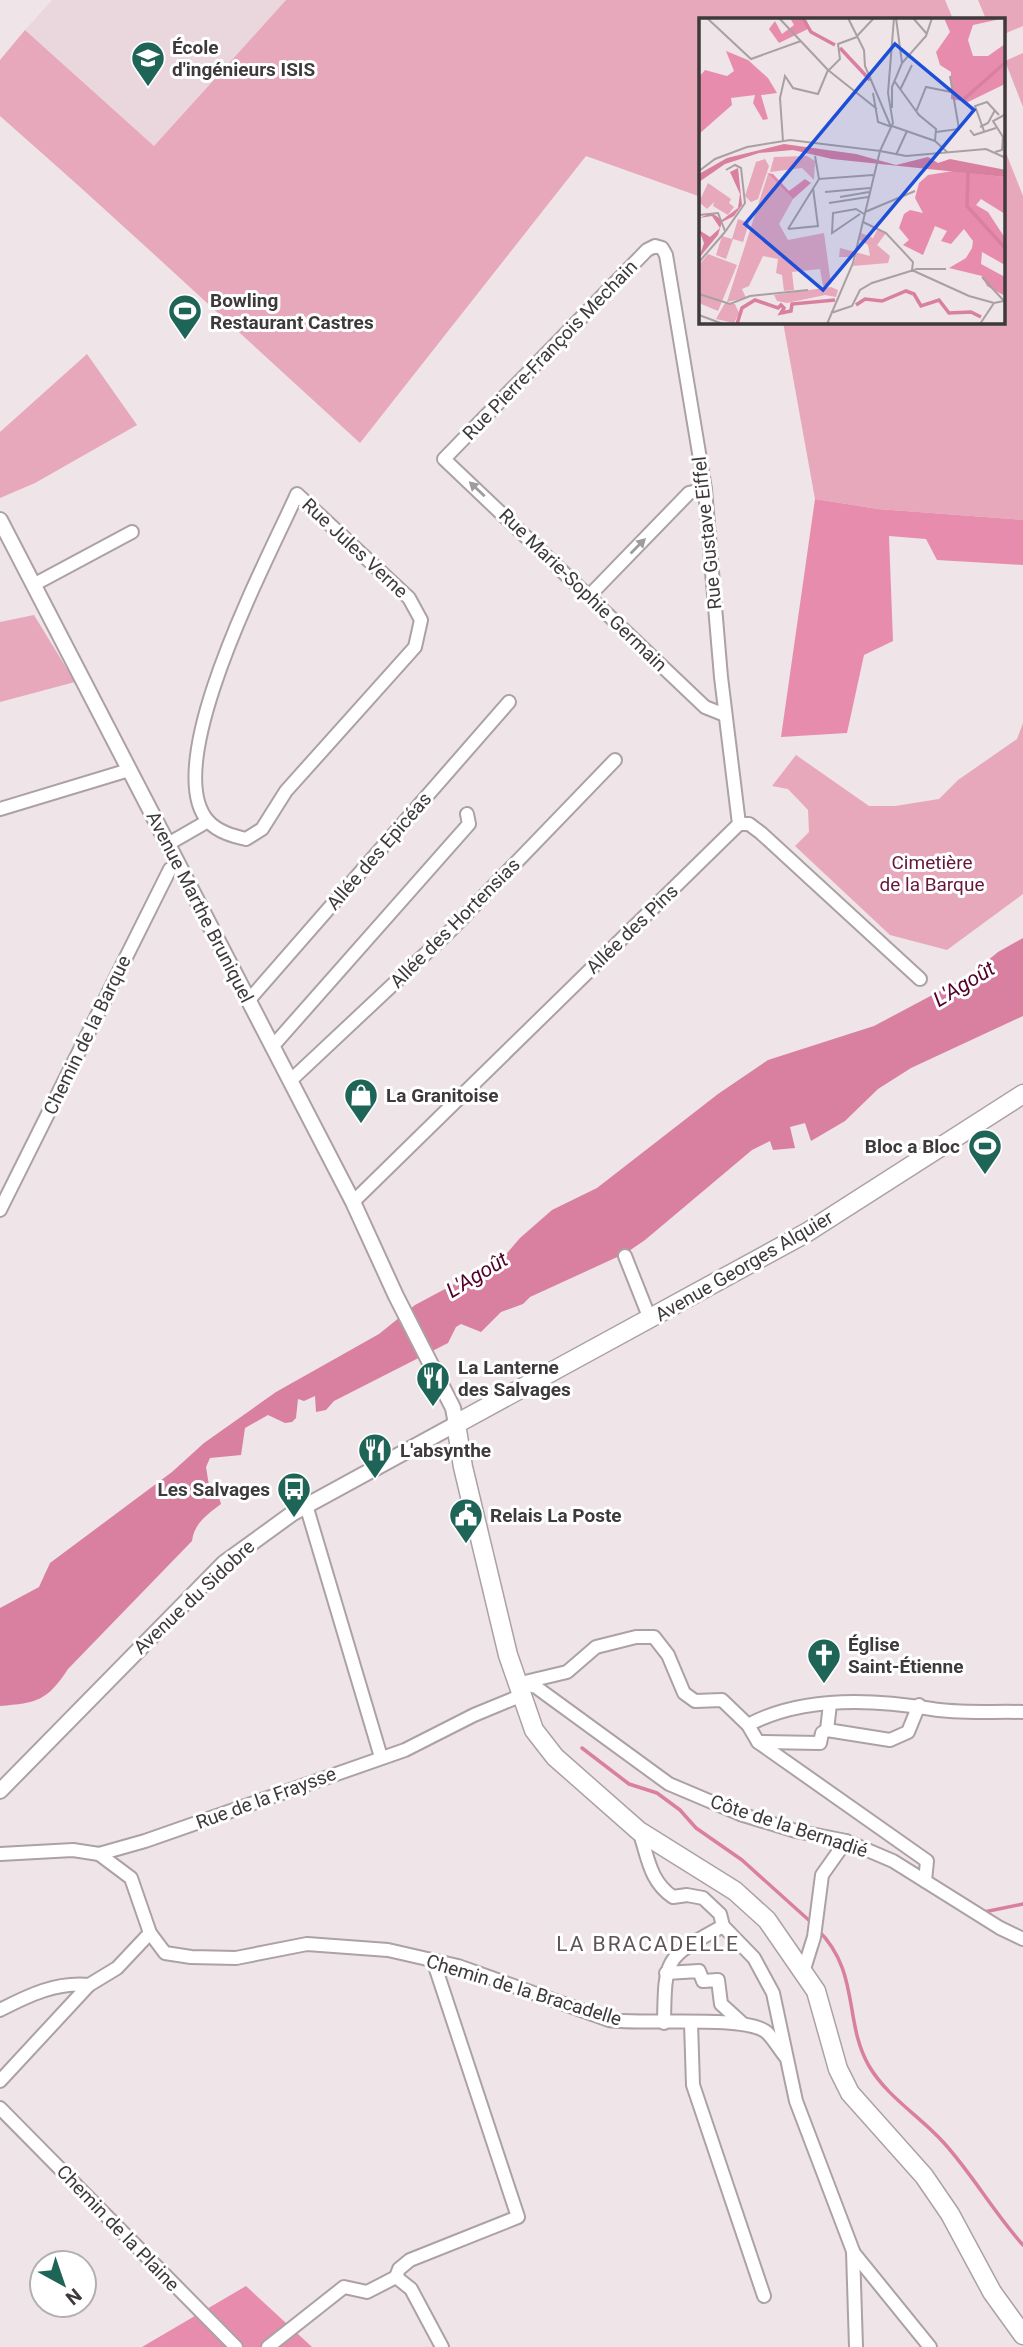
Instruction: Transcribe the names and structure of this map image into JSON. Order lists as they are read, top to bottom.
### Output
{
  "streets": {
    "main road": ["Avenue Georges Alquier"],
    "street": [
      "Rue Pierre-François Mechain",
      "Rue Gustave Eiffel",
      "Rue Jules Verne",
      "Rue Marie-Sophie Germain",
      "Allée des Epicéas",
      "Avenue Marthe Bruniquel",
      "Allée des Hortensias",
      "Allée des Pins",
      "Chemin de la Barque",
      "Avenue du Sidobre",
      "Rue de la Fraysse",
      "Côte de la Bernadié",
      "Chemin de la Bracadelle",
      "Chemin de la Plaine"
    ]
  },
  "crossings": [
    ["Rue Pierre-François Mechain", "Rue Gustave Eiffel"],
    ["Rue Pierre-François Mechain", "Rue Marie-Sophie Germain"],
    ["Rue Gustave Eiffel", "Rue Marie-Sophie Germain"],
    ["Rue Gustave Eiffel", "Allée des Pins"],
    ["Allée des Epicéas", "Avenue Marthe Bruniquel"],
    ["Avenue Marthe Bruniquel", "Allée des Hortensias"],
    ["Avenue Marthe Bruniquel", "Allée des Pins"],
    ["Avenue Marthe Bruniquel", "Chemin de la Barque"],
    ["Avenue Marthe Bruniquel", "Avenue Georges Alquier"],
    ["Avenue Marthe Bruniquel", "Avenue du Sidobre"],
    ["Avenue Georges Alquier", "Avenue du Sidobre"],
    ["Rue de la Fraysse", "Côte de la Bernadié"],
    ["Rue de la Fraysse", "Chemin de la Bracadelle"]
  ],
  "one_way": ["Rue Marie-Sophie Germain"],
  "districts": ["LA BRACADELLE"],
  "water": ["L'Agoût"],
  "parks": ["Cimetière de la Barque"],
  "places": {
    "school or university": ["École d'ingénieurs ISIS"],
    "sports": ["Bowling Restaurant Castres", "Bloc a Bloc"],
    "shop": ["La Granitoise"],
    "restaurant": ["La Lanterne des Salvages", "L'absynthe"],
    "bus stop": ["Les Salvages"],
    "public building": ["Relais La Poste"],
    "church": ["Église Saint-Étienne"]
  },
  "north": "bottom right"
}
